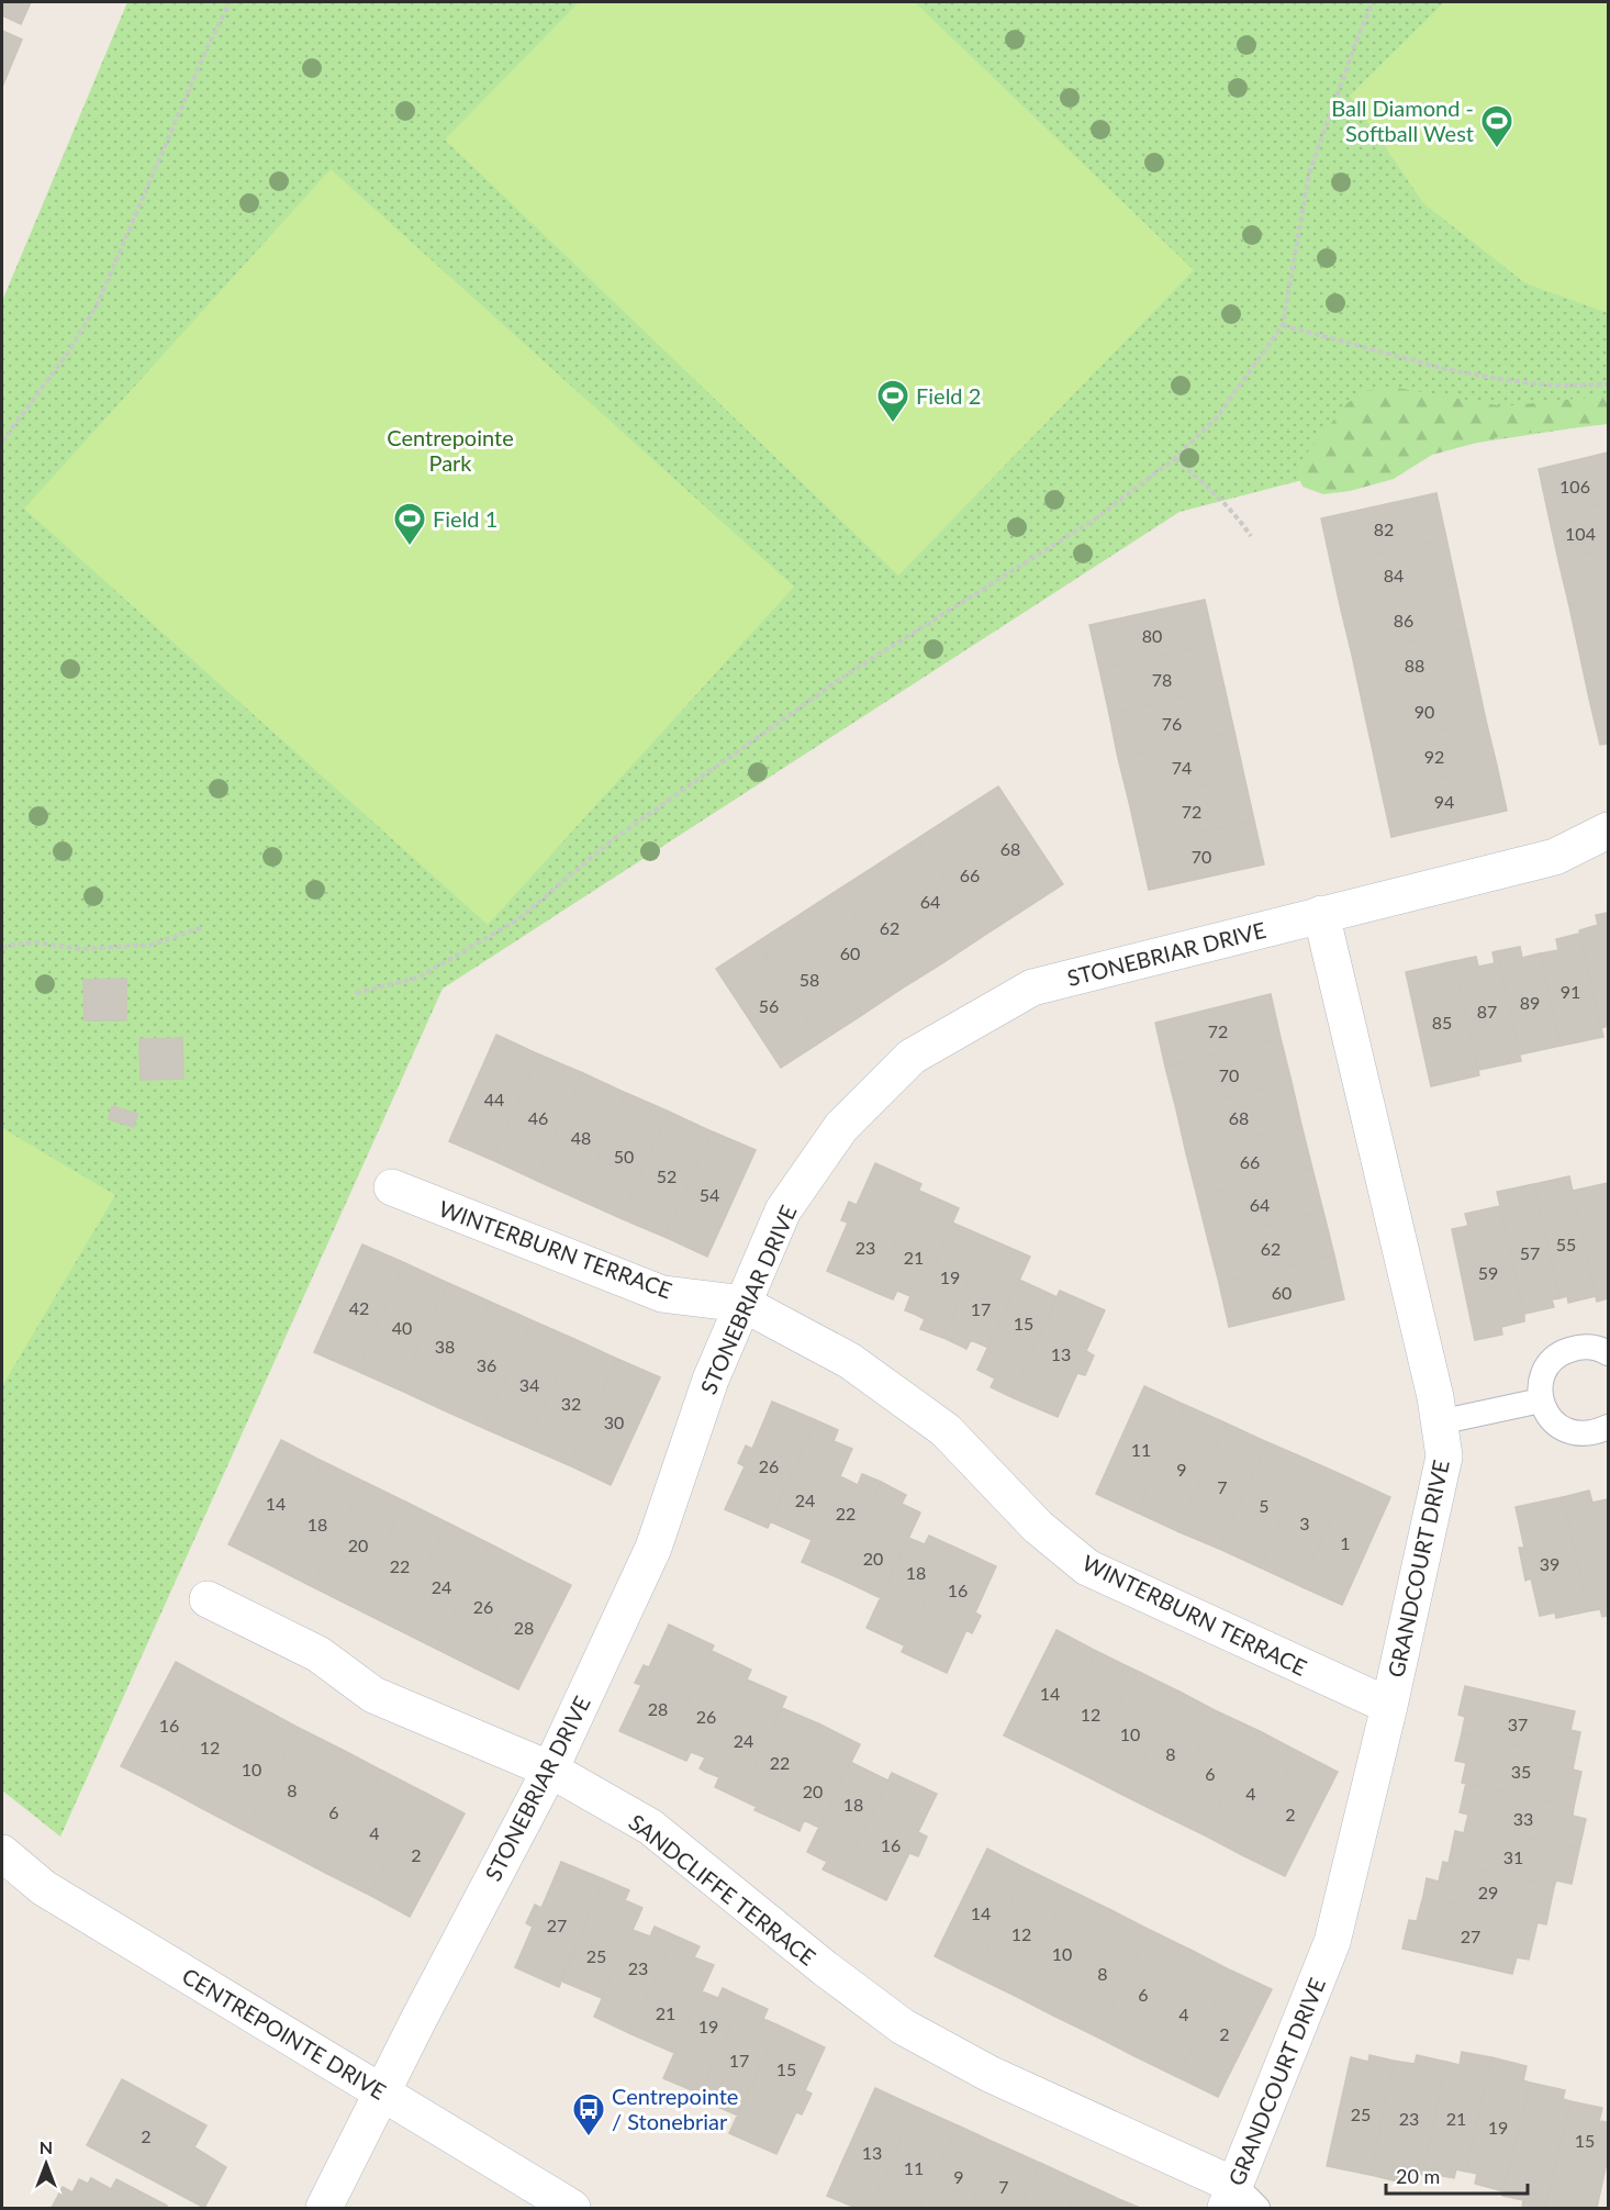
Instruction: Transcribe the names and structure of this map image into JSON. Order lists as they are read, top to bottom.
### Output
{
  "streets": {
    "street": [
      "STONEBRIAR DRIVE",
      "WINTERBURN TERRACE",
      "GRANDCOURT DRIVE",
      "SANDCLIFFE TERRACE",
      "CENTREPOINTE DRIVE"
    ]
  },
  "crossings": [
    ["STONEBRIAR DRIVE", "WINTERBURN TERRACE"],
    ["STONEBRIAR DRIVE", "GRANDCOURT DRIVE"],
    ["STONEBRIAR DRIVE", "SANDCLIFFE TERRACE"],
    ["STONEBRIAR DRIVE", "CENTREPOINTE DRIVE"],
    ["WINTERBURN TERRACE", "GRANDCOURT DRIVE"],
    ["GRANDCOURT DRIVE", "SANDCLIFFE TERRACE"]
  ],
  "parks": ["Centrepointe Park"],
  "places": {
    "sports": ["Ball Diamond - Softball West", "Field 2", "Field 1"],
    "bus stop": ["Centrepointe / Stonebriar"]
  },
  "house_numbers": [
    "106",
    "82",
    "104",
    "84",
    "86",
    "80",
    "88",
    "78",
    "90",
    "76",
    "92",
    "74",
    "94",
    "72",
    "68",
    "70",
    "66",
    "64",
    "62",
    "60",
    "58",
    "91",
    "89",
    "56",
    "87",
    "85",
    "72",
    "70",
    "44",
    "46",
    "68",
    "48",
    "50",
    "66",
    "52",
    "54",
    "64",
    "55",
    "23",
    "62",
    "57",
    "21",
    "59",
    "19",
    "60",
    "42",
    "17",
    "15",
    "40",
    "38",
    "13",
    "36",
    "34",
    "32",
    "30",
    "11",
    "26",
    "9",
    "7",
    "24",
    "14",
    "5",
    "22",
    "3",
    "18",
    "1",
    "20",
    "20",
    "39",
    "22",
    "18",
    "24",
    "16",
    "26",
    "28",
    "14",
    "28",
    "12",
    "26",
    "37",
    "16",
    "10",
    "24",
    "12",
    "8",
    "22",
    "10",
    "35",
    "6",
    "8",
    "20",
    "4",
    "18",
    "6",
    "2",
    "33",
    "4",
    "16",
    "2",
    "31",
    "29",
    "14",
    "27",
    "12",
    "27",
    "10",
    "25",
    "23",
    "8",
    "6",
    "21",
    "4",
    "19",
    "2",
    "17",
    "15",
    "25",
    "23",
    "21",
    "19",
    "2",
    "15",
    "13",
    "11",
    "9",
    "7"
  ],
  "scale_bar": "20 m",
  "north": "top"
}
